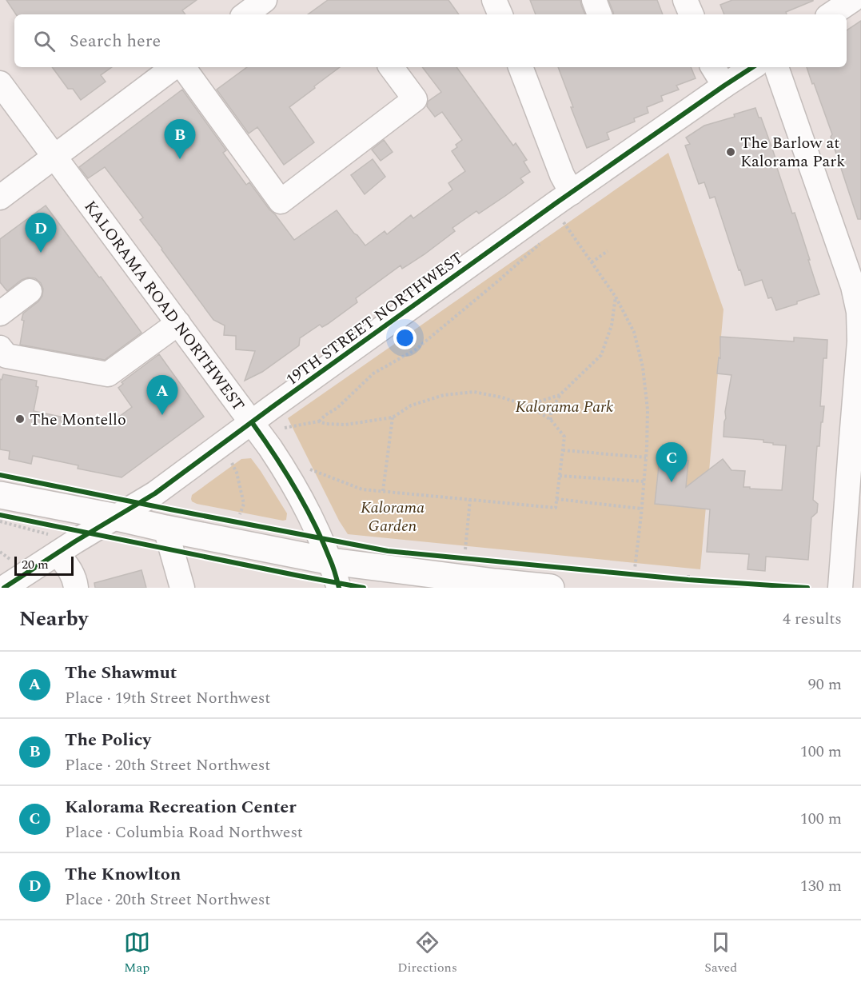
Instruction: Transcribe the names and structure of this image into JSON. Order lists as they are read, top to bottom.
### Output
{
  "streets": {
    "street": ["KALORAMA ROAD NORTHWEST", "19TH STREET NORTHWEST"]
  },
  "crossings": [
    ["KALORAMA ROAD NORTHWEST", "19TH STREET NORTHWEST"]
  ],
  "parks": ["Kalorama Park", "Kalorama Garden"],
  "places": ["The Barlow at Kalorama Park", "The Montello"],
  "scale_bar": "20 m",
  "page": {
    "search": "Search here",
    "pins": [
      "B",
      "D",
      "A",
      "C"
    ],
    "scale": "20 m",
    "heading": ["Nearby", "4 results"],
    "list": [
      {
        "mark": "A",
        "name": "The Shawmut",
        "note": "Place · 19th Street Northwest",
        "value": "90 m"
      },
      {
        "mark": "B",
        "name": "The Policy",
        "note": "Place · 20th Street Northwest",
        "value": "100 m"
      },
      {
        "mark": "C",
        "name": "Kalorama Recreation Center",
        "note": "Place · Columbia Road Northwest",
        "value": "100 m"
      },
      {
        "mark": "D",
        "name": "The Knowlton",
        "note": "Place · 20th Street Northwest",
        "value": "130 m"
      }
    ],
    "nav": ["Map", "Directions", "Saved"]
  }
}
